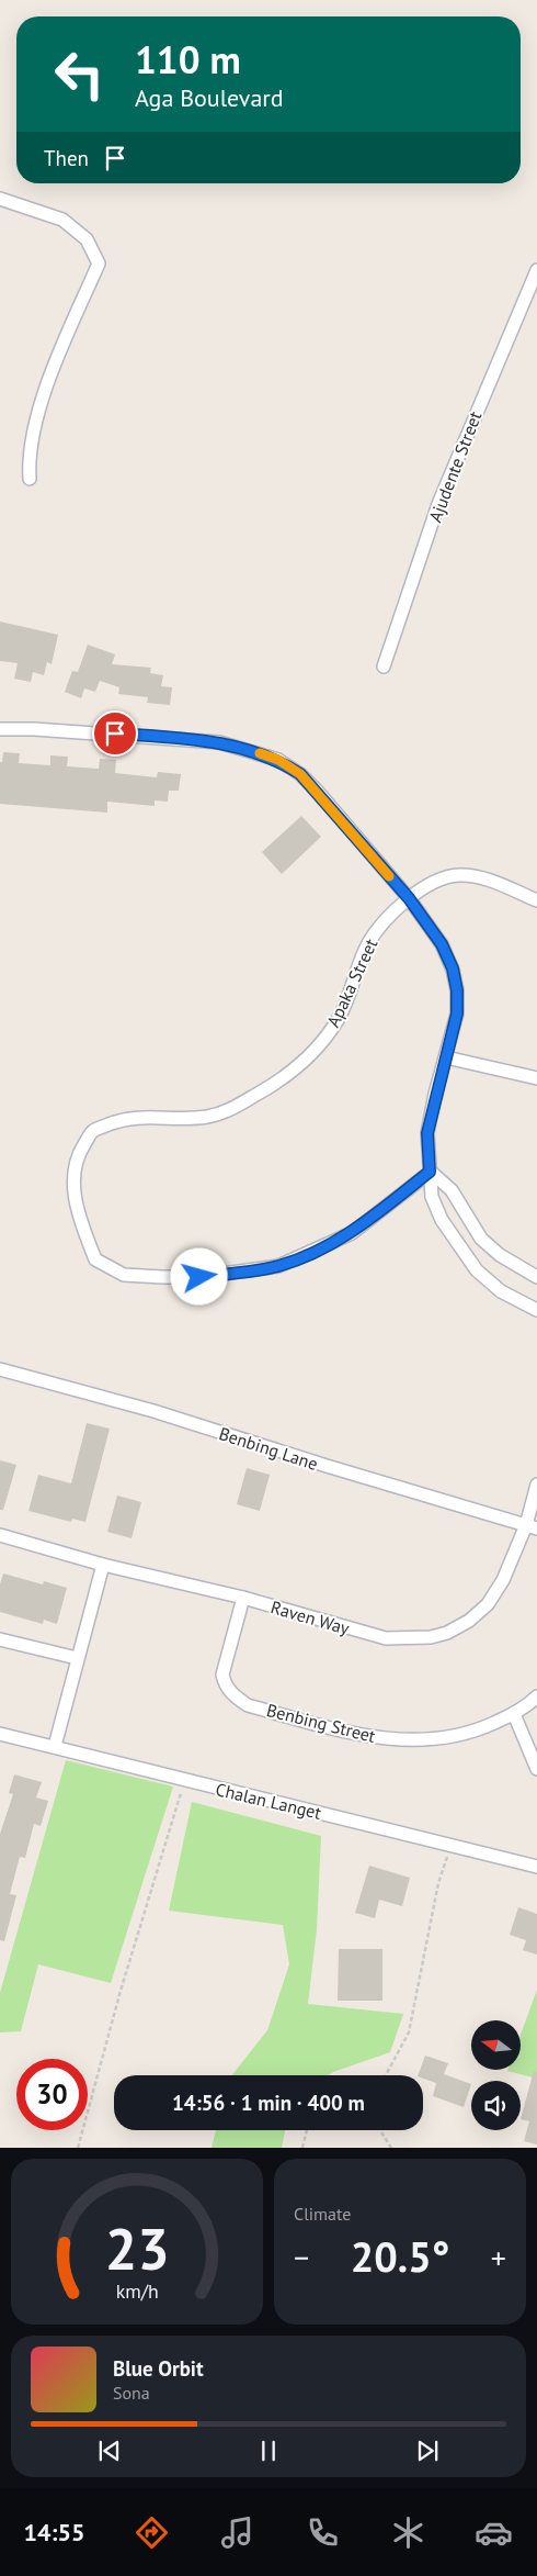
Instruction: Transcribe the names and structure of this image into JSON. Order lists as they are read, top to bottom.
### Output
{
  "streets": {
    "street": [
      "Ajudente Street",
      "Apaka Street",
      "Benbing Lane",
      "Raven Way",
      "Benbing Street",
      "Chalan Langet"
    ]
  },
  "crossings": [
    ["Benbing Lane", "Raven Way"],
    ["Raven Way", "Benbing Street"]
  ],
  "north": "left",
  "page": {
    "turn": ["110 m", "Aga Boulevard"],
    "then": "Then",
    "limit": "30",
    "trip": "14:56 · 1 min · 400 m",
    "tile": "Climate",
    "heat": ["−", "20.5°", "+"],
    "song": ["Blue Orbit", "Sona"],
    "tabs": "14:55",
    "gauge": ["23", "km/h"]
  }
}
